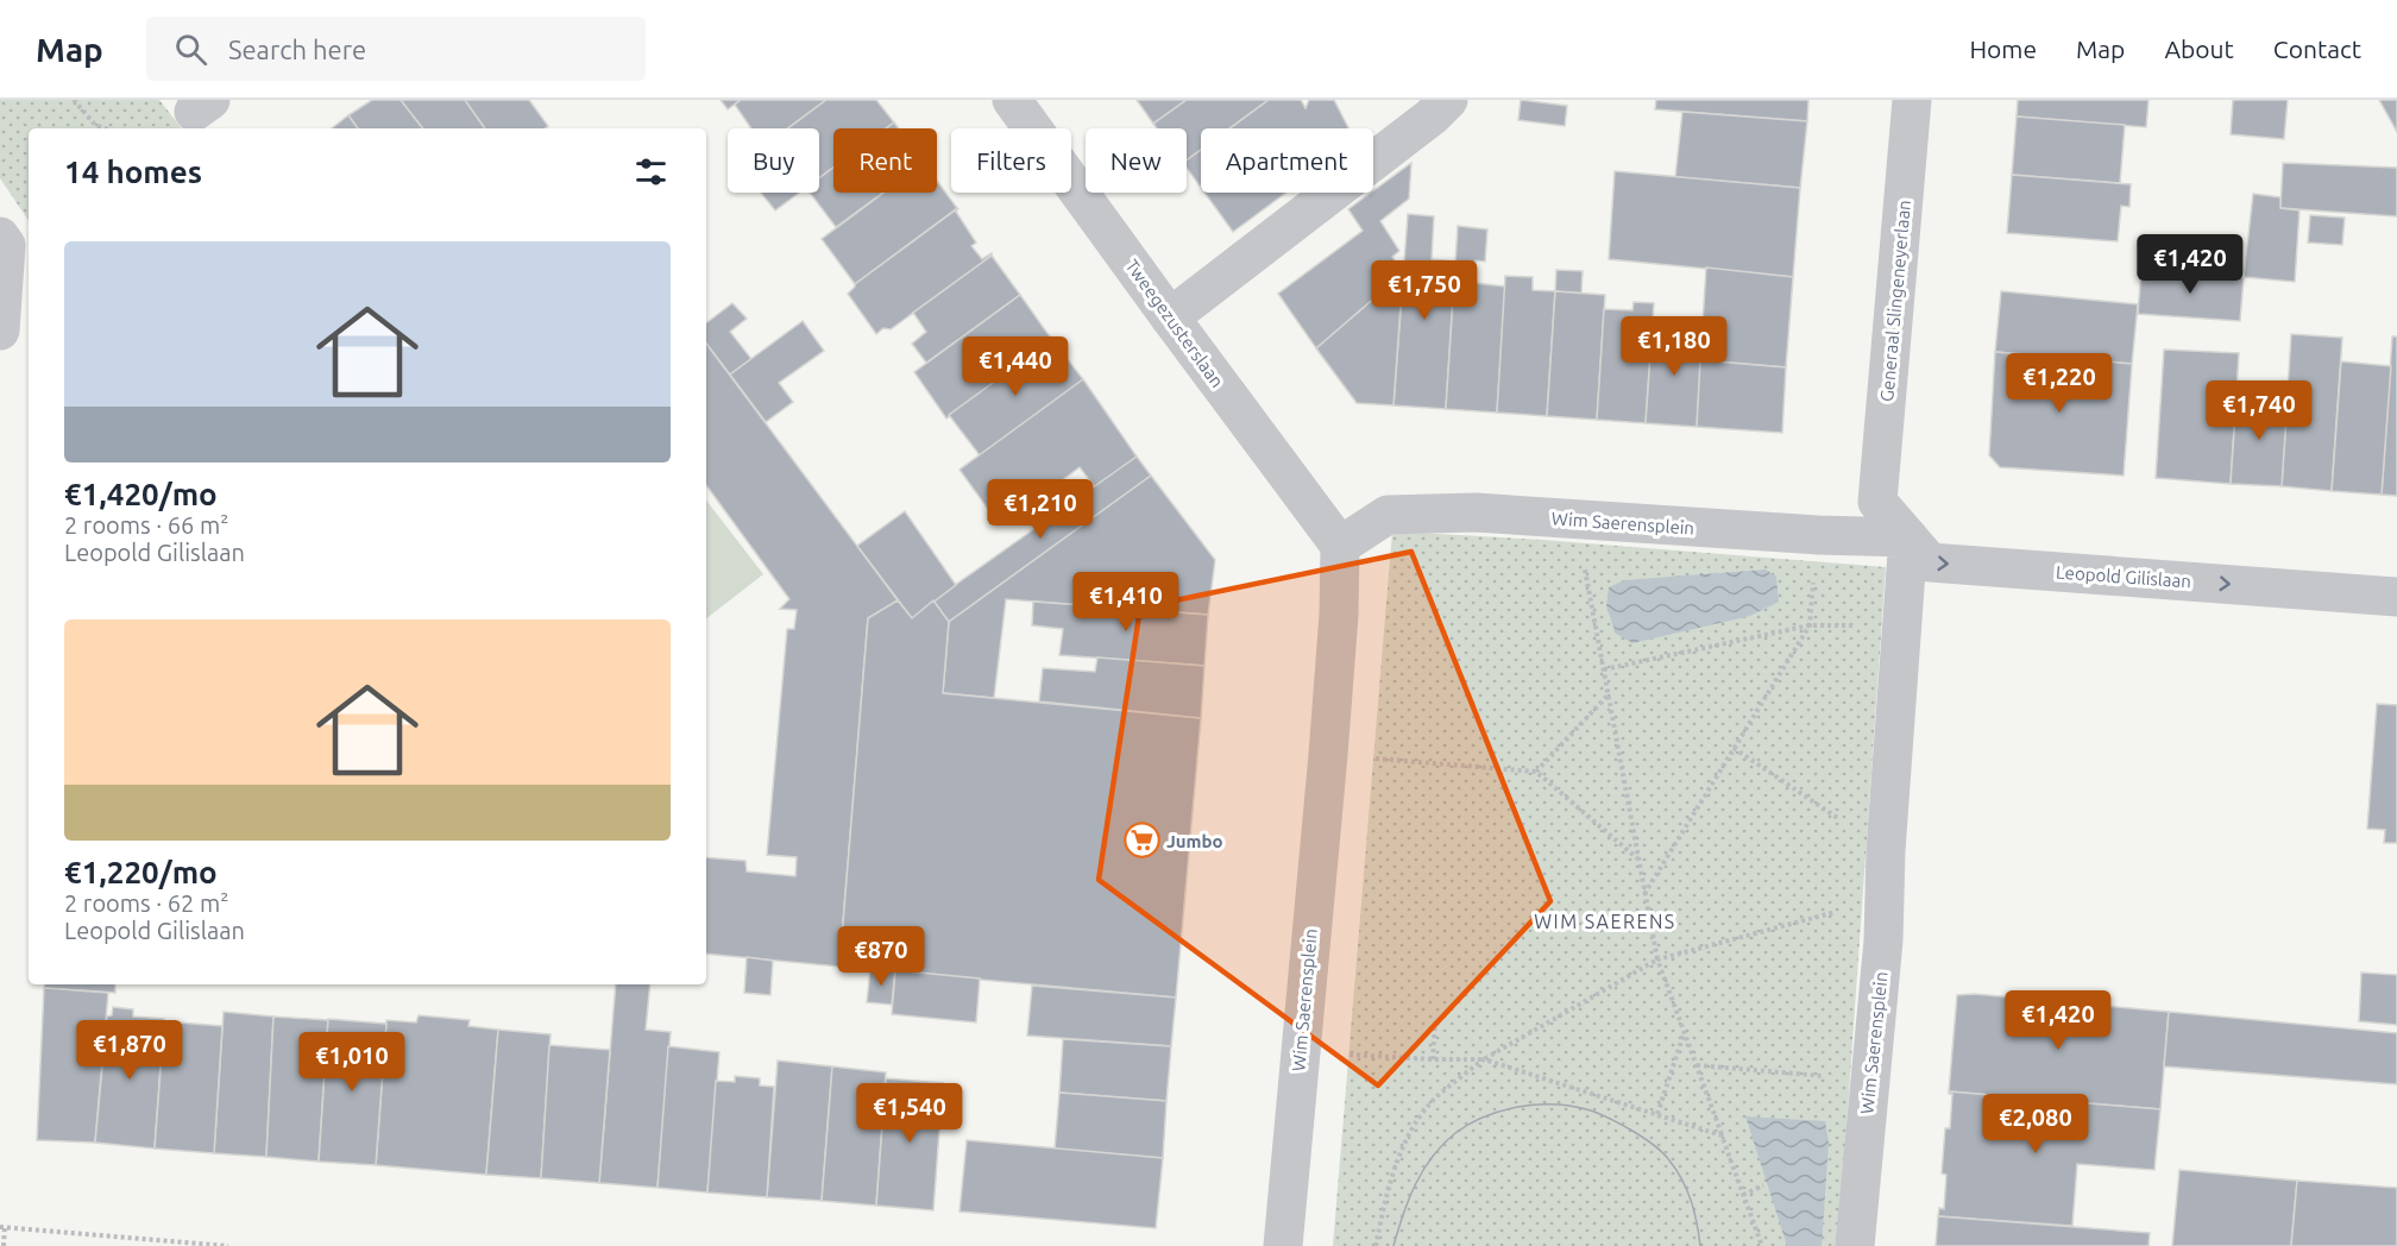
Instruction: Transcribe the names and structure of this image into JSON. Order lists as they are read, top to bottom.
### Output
{
  "streets": {
    "street": [
      "Generaal Slingeneyerlaan",
      "Tweegezusterslaan",
      "Wim Saerensplein",
      "Leopold Gilislaan"
    ]
  },
  "crossings": [
    ["Generaal Slingeneyerlaan", "Leopold Gilislaan"],
    ["Tweegezusterslaan", "Wim Saerensplein"],
    ["Wim Saerensplein", "Leopold Gilislaan"]
  ],
  "one_way": ["Leopold Gilislaan"],
  "districts": ["WIM SAERENS"],
  "places": {
    "supermarket": ["Jumbo"]
  },
  "page": {
    "header": "Map",
    "search": "Search here",
    "nav": [
      "Home",
      "Map",
      "About",
      "Contact"
    ],
    "chip": [
      "Buy",
      "Rent",
      "Filters",
      "New",
      "Apartment"
    ],
    "heading": "14 homes",
    "list": [
      {
        "name": "€1,420/mo",
        "note": "2 rooms · 66 m² · Leopold Gilislaan"
      },
      {
        "name": "€1,220/mo",
        "note": "2 rooms · 62 m² · Leopold Gilislaan"
      }
    ],
    "price": [
      "€1,420",
      "€1,750",
      "€1,180",
      "€1,440",
      "€1,220",
      "€1,740",
      "€1,210",
      "€1,410",
      "€870",
      "€1,420",
      "€1,870",
      "€1,010",
      "€1,540",
      "€2,080"
    ]
  }
}
